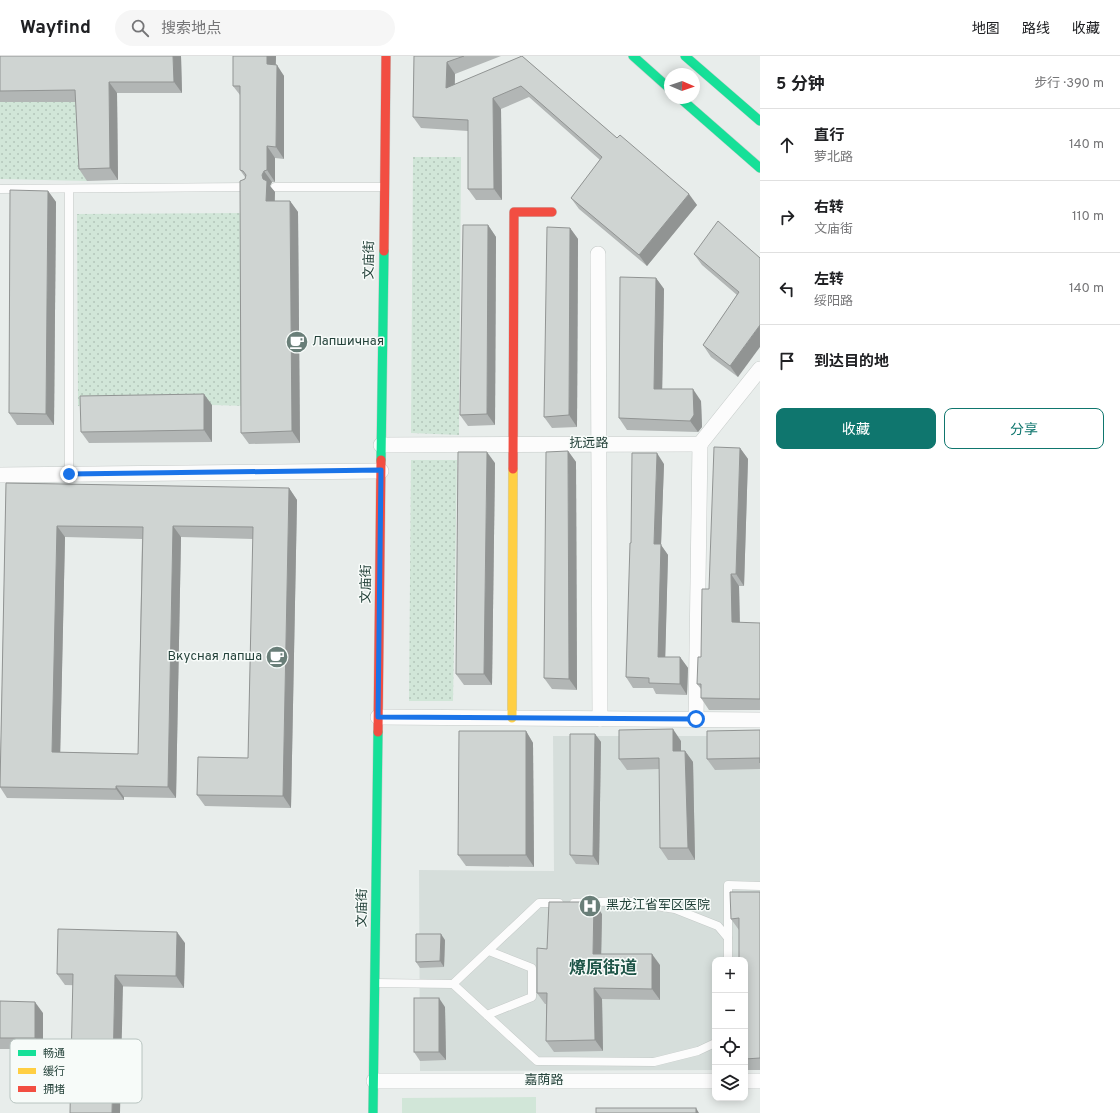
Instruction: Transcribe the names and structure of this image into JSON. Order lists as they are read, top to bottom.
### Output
{
  "streets": {
    "main road": ["文庙街"],
    "street": ["抚远路", "嘉荫路"]
  },
  "crossings": [
    ["文庙街", "抚远路"],
    ["文庙街", "嘉荫路"]
  ],
  "districts": ["燎原街道"],
  "places": {
    "cafe": ["Лапшичная", "Вкусная лапша"],
    "hospital": ["黑龙江省军区医院"]
  },
  "legend": ["畅通", "缓行", "拥堵"],
  "north": "right",
  "page": {
    "header": "Wayfind",
    "search": "搜索地点",
    "nav": ["地图", "路线", "收藏"],
    "heading": ["5 分钟", "步行 · 390 m"],
    "list": [
      ["直行", "萝北路", "140 m"],
      ["右转", "文庙街", "110 m"],
      ["左转", "绥阳路", "140 m"],
      "到达目的地"
    ],
    "buttons": ["收藏", "分享"],
    "map_buttons": ["+", "−"]
  }
}
